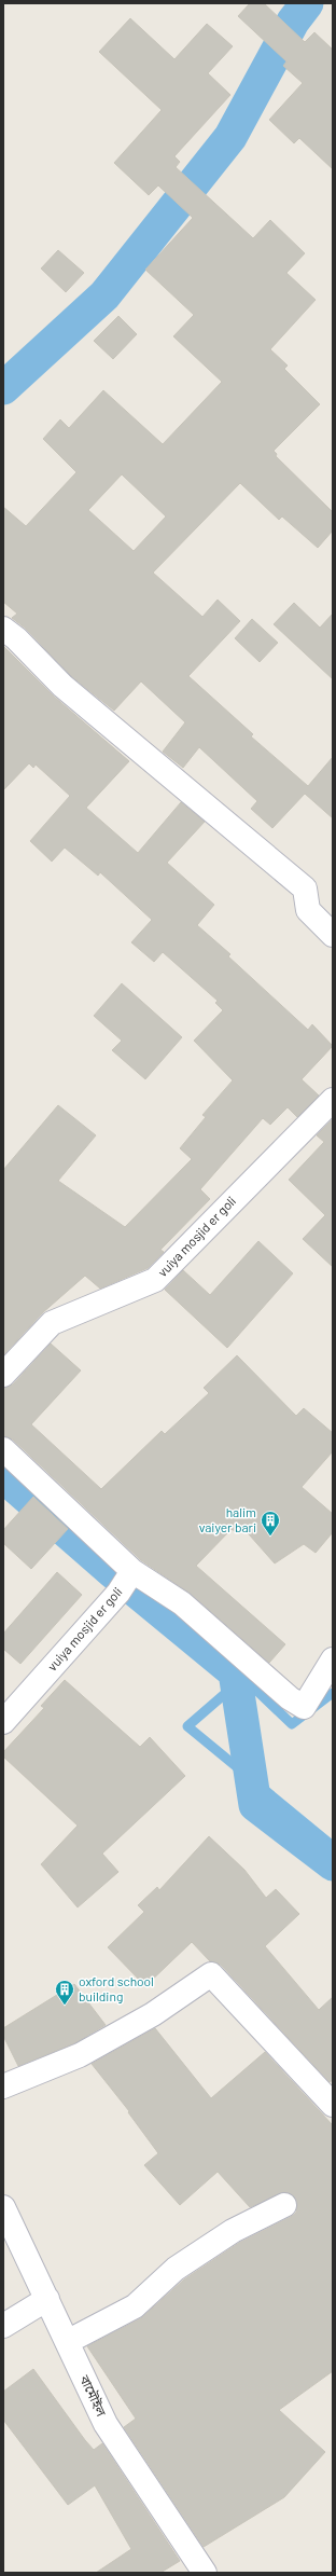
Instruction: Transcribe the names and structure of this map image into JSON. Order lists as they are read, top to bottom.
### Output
{
  "streets": {
    "street": ["vuiya mosjid er goli", "বামৌইল"]
  },
  "places": {
    "building": ["halim vaiyer bari", "oxford school building"]
  }
}
